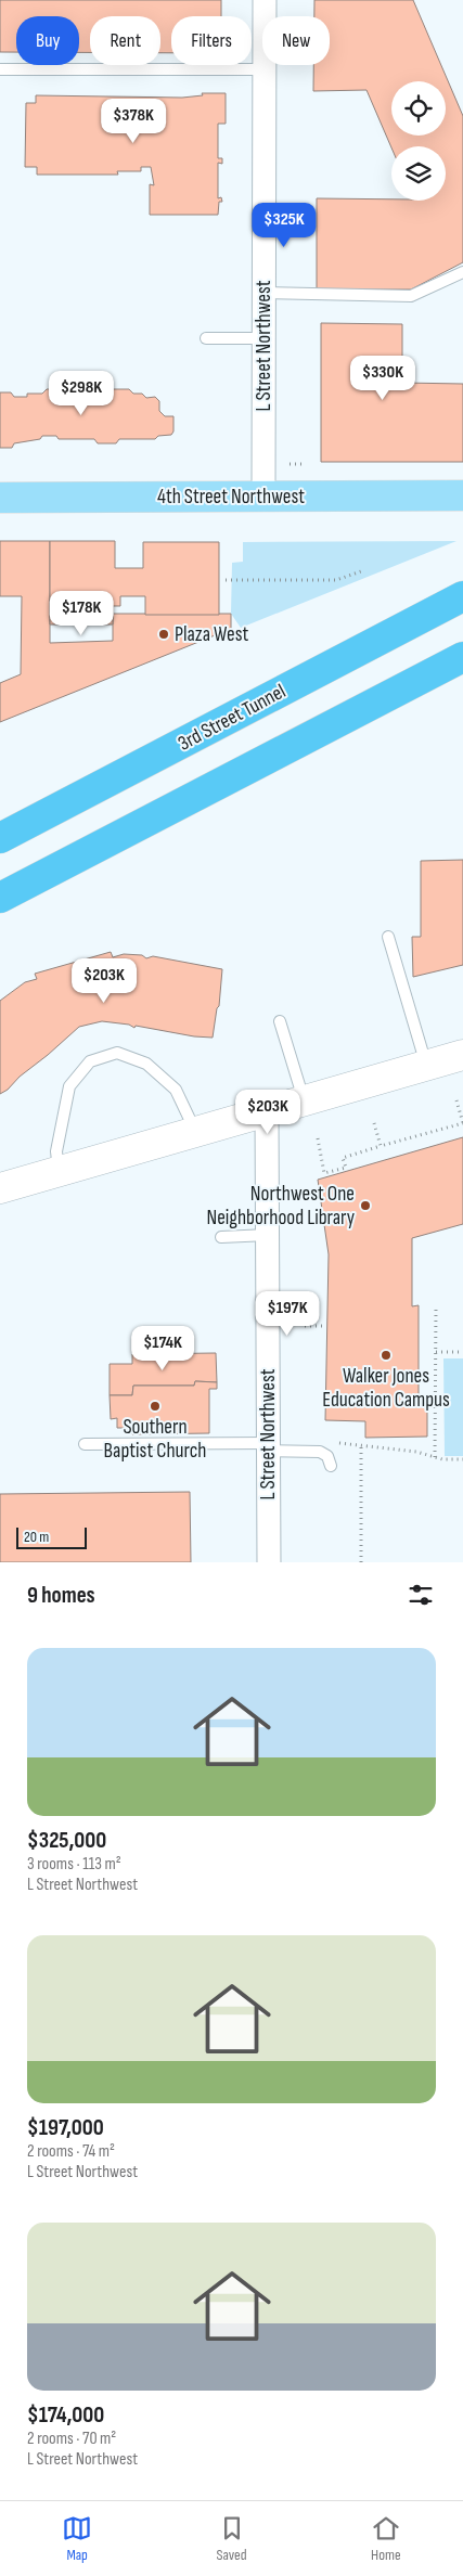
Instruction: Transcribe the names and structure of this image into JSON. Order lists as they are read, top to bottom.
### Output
{
  "streets": {
    "highway": ["3rd Street Tunnel"],
    "main road": ["4th Street Northwest"],
    "street": ["L Street Northwest"]
  },
  "crossings": [
    ["L Street Northwest", "4th Street Northwest"]
  ],
  "places": [
    "Plaza West",
    "Northwest One Neighborhood Library",
    "Walker Jones Education Campus",
    "Southern Baptist Church"
  ],
  "scale_bar": "20 m",
  "page": {
    "chip": [
      "Buy",
      "Rent",
      "Filters",
      "New"
    ],
    "price": [
      "$378K",
      "$325K",
      "$330K",
      "$298K",
      "$178K",
      "$203K",
      "$203K",
      "$197K",
      "$174K"
    ],
    "scale": "20 m",
    "heading": "9 homes",
    "list": [
      {
        "name": "$325,000",
        "note": "3 rooms · 113 m² · L Street Northwest"
      },
      {
        "name": "$197,000",
        "note": "2 rooms · 74 m² · L Street Northwest"
      },
      {
        "name": "$174,000",
        "note": "2 rooms · 70 m² · L Street Northwest"
      }
    ],
    "tabs": ["Map", "Saved", "Home"]
  }
}
